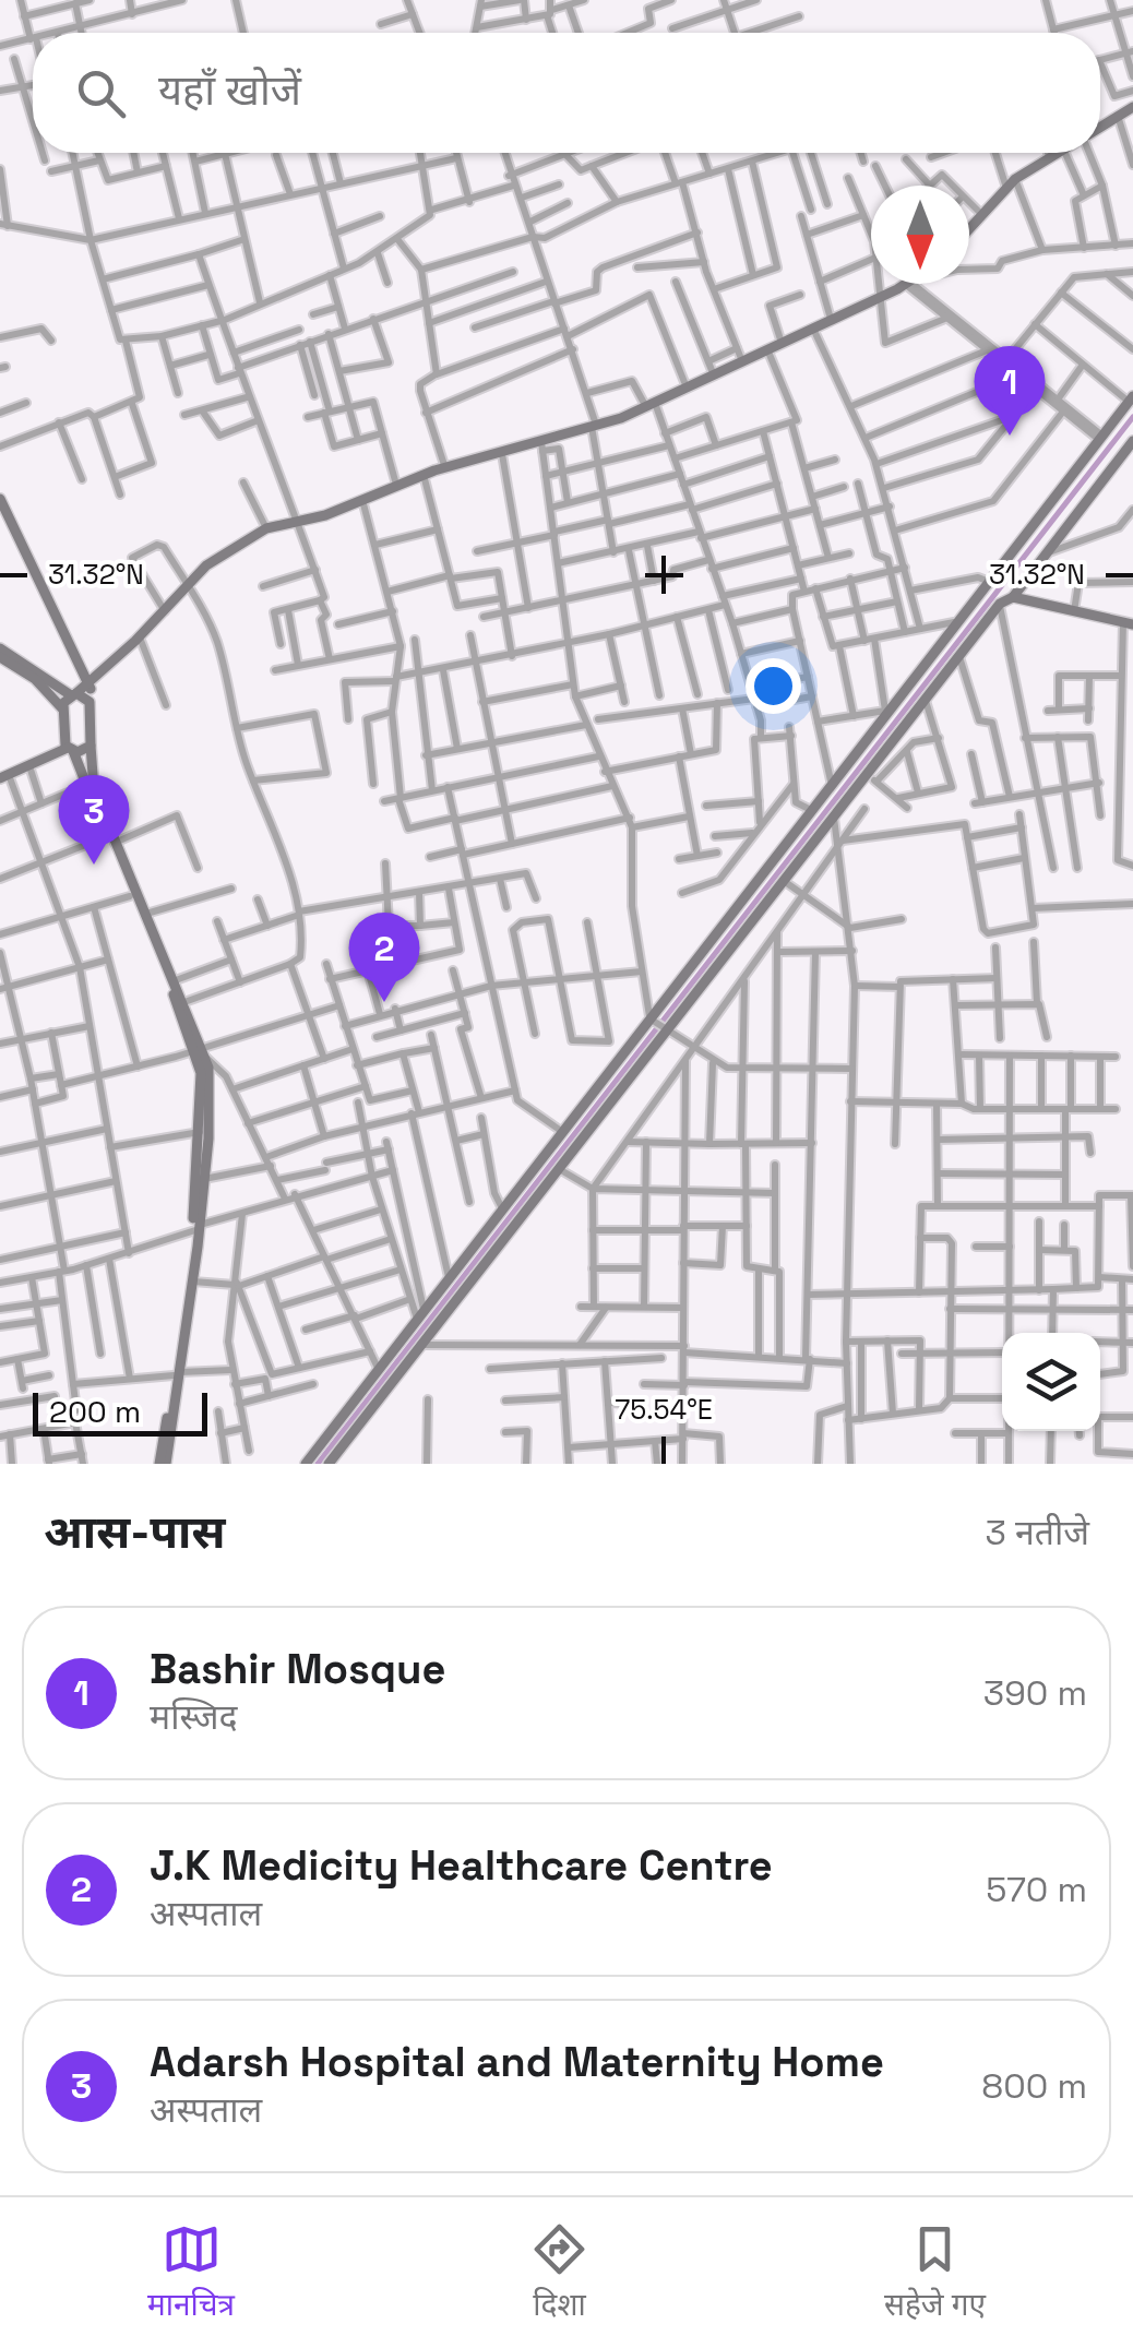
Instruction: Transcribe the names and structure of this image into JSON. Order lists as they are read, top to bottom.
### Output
{
  "scale_bar": "200 m",
  "north": "bottom",
  "page": {
    "search": "यहाँ खोजें",
    "pins": ["1", "3", "2"],
    "scale": "200 m",
    "heading": ["आस-पास", "3 नतीजे"],
    "list": [
      {
        "mark": "1",
        "name": "Bashir Mosque",
        "note": "मस्जिद",
        "value": "390 m"
      },
      {
        "mark": "2",
        "name": "J.K Medicity Healthcare Centre",
        "note": "अस्पताल",
        "value": "570 m"
      },
      {
        "mark": "3",
        "name": "Adarsh Hospital and Maternity Home",
        "note": "अस्पताल",
        "value": "800 m"
      }
    ],
    "nav": ["मानचित्र", "दिशा", "सहेजे गए"]
  },
  "coordinates": ["31.32°N", "75.54°E"]
}
